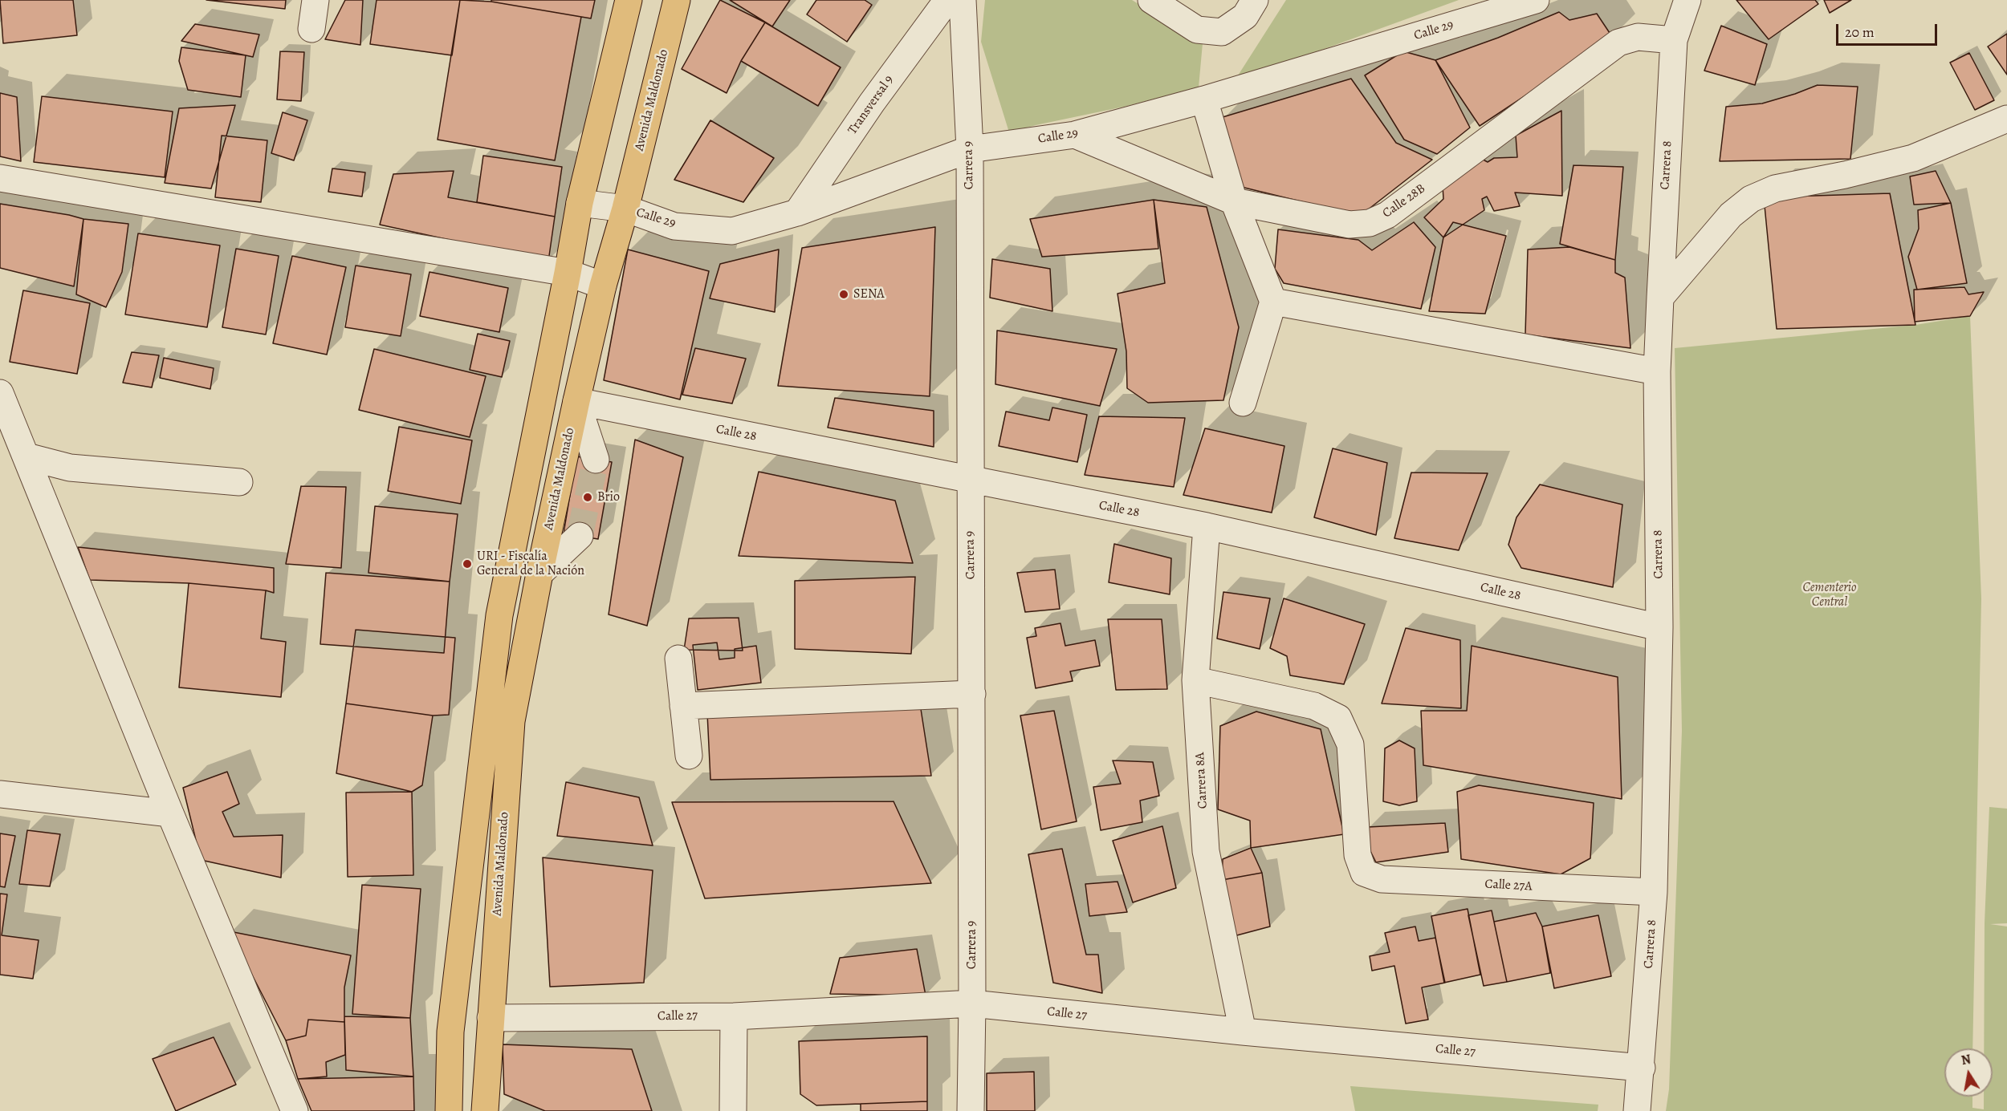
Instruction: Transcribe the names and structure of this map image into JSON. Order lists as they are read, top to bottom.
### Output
{
  "streets": {
    "main road": ["Avenida Maldonado"],
    "street": [
      "Calle 29",
      "Transversal 9",
      "Carrera 9",
      "Carrera 8",
      "Calle 28B",
      "Calle 28",
      "Carrera 8A",
      "Calle 27A",
      "Calle 27"
    ]
  },
  "crossings": [
    ["Calle 29", "Avenida Maldonado"],
    ["Calle 29", "Transversal 9"],
    ["Calle 29", "Carrera 9"],
    ["Calle 29", "Calle 28B"],
    ["Avenida Maldonado", "Calle 28"],
    ["Avenida Maldonado", "Calle 27"],
    ["Carrera 9", "Calle 28"],
    ["Carrera 9", "Calle 27"],
    ["Carrera 8", "Calle 28B"],
    ["Carrera 8", "Calle 28"],
    ["Carrera 8", "Calle 27A"],
    ["Carrera 8", "Calle 27"],
    ["Calle 28", "Carrera 8A"],
    ["Carrera 8A", "Calle 27A"],
    ["Carrera 8A", "Calle 27"]
  ],
  "parks": ["Cementerio Central"],
  "places": ["SENA", "Brio", "URI - Fiscalía General de la Nación"],
  "scale_bar": "20 m",
  "north": "top"
}
